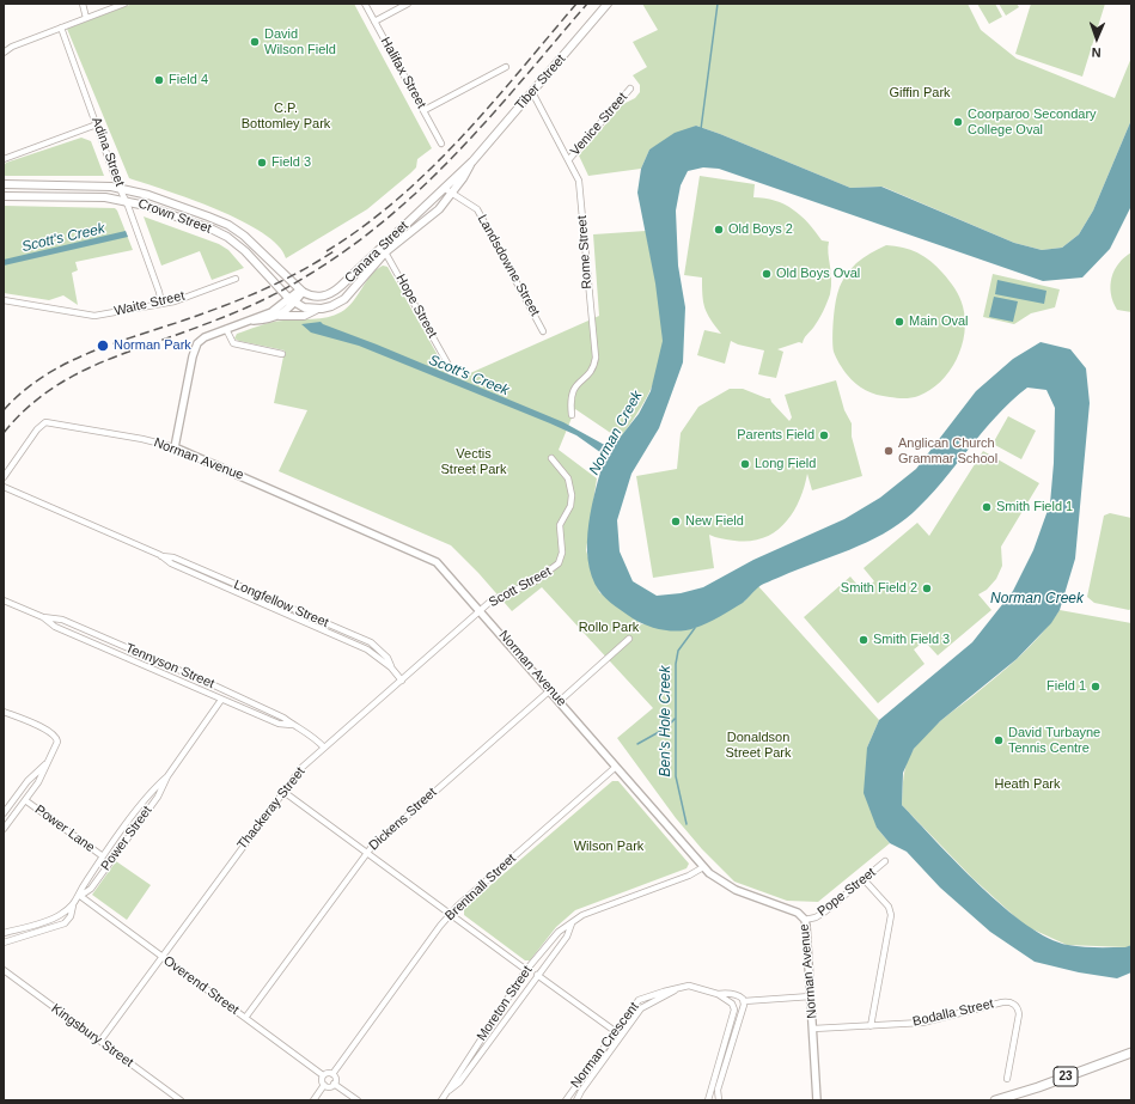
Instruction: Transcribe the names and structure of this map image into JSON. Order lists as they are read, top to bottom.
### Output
{
  "streets": {
    "main road": [
      "Tiber Street",
      "Crown Street",
      "Canara Street",
      "23"
    ],
    "street": [
      "Halifax Street",
      "Venice Street",
      "Adina Street",
      "Rome Street",
      "Landsdowne Street",
      "Waite Street",
      "Hope Street",
      "Norman Avenue",
      "Scott Street",
      "Longfellow Street",
      "Tennyson Street",
      "Thackeray Street",
      "Dickens Street",
      "Power Lane",
      "Power Street",
      "Brentnall Street",
      "Pope Street",
      "Overend Street",
      "Moreton Street",
      "Bodalla Street",
      "Kingsbury Street",
      "Norman Crescent"
    ]
  },
  "crossings": [
    ["Tiber Street", "Canara Street"],
    ["Tiber Street", "Rome Street"],
    ["Tiber Street", "Landsdowne Street"],
    ["Venice Street", "Rome Street"],
    ["Adina Street", "Crown Street"],
    ["Adina Street", "Waite Street"],
    ["Crown Street", "Canara Street"],
    ["Canara Street", "Landsdowne Street"],
    ["Canara Street", "Hope Street"],
    ["Norman Avenue", "Scott Street"],
    ["Norman Avenue", "Thackeray Street"],
    ["Norman Avenue", "Dickens Street"],
    ["Norman Avenue", "Brentnall Street"],
    ["Norman Avenue", "Pope Street"],
    ["Norman Avenue", "Moreton Street"],
    ["Norman Avenue", "Bodalla Street"],
    ["Scott Street", "Thackeray Street"],
    ["Longfellow Street", "Thackeray Street"],
    ["Tennyson Street", "Thackeray Street"],
    ["Tennyson Street", "Power Street"],
    ["Thackeray Street", "Overend Street"],
    ["Thackeray Street", "Kingsbury Street"],
    ["Dickens Street", "Overend Street"],
    ["Power Lane", "Power Street"],
    ["Power Street", "Overend Street"],
    ["Brentnall Street", "Overend Street"]
  ],
  "water": ["Scott's Creek", "Norman Creek", "Ben's Hole Creek"],
  "parks": [
    "Giffin Park",
    "C.P. Bottomley Park",
    "Vectis Street Park",
    "Rollo Park",
    "Donaldson Street Park",
    "Heath Park",
    "Wilson Park"
  ],
  "places": [
    "David Wilson Field",
    "Field 4",
    "Coorparoo Secondary College Oval",
    "Field 3",
    "Old Boys 2",
    "Old Boys Oval",
    "Main Oval",
    "Norman Park",
    "Parents Field",
    "Anglican Church Grammar School",
    "Long Field",
    "Smith Field 1",
    "New Field",
    "Smith Field 2",
    "Smith Field 3",
    "Field 1",
    "David Turbayne Tennis Centre"
  ],
  "north": "bottom"
}
